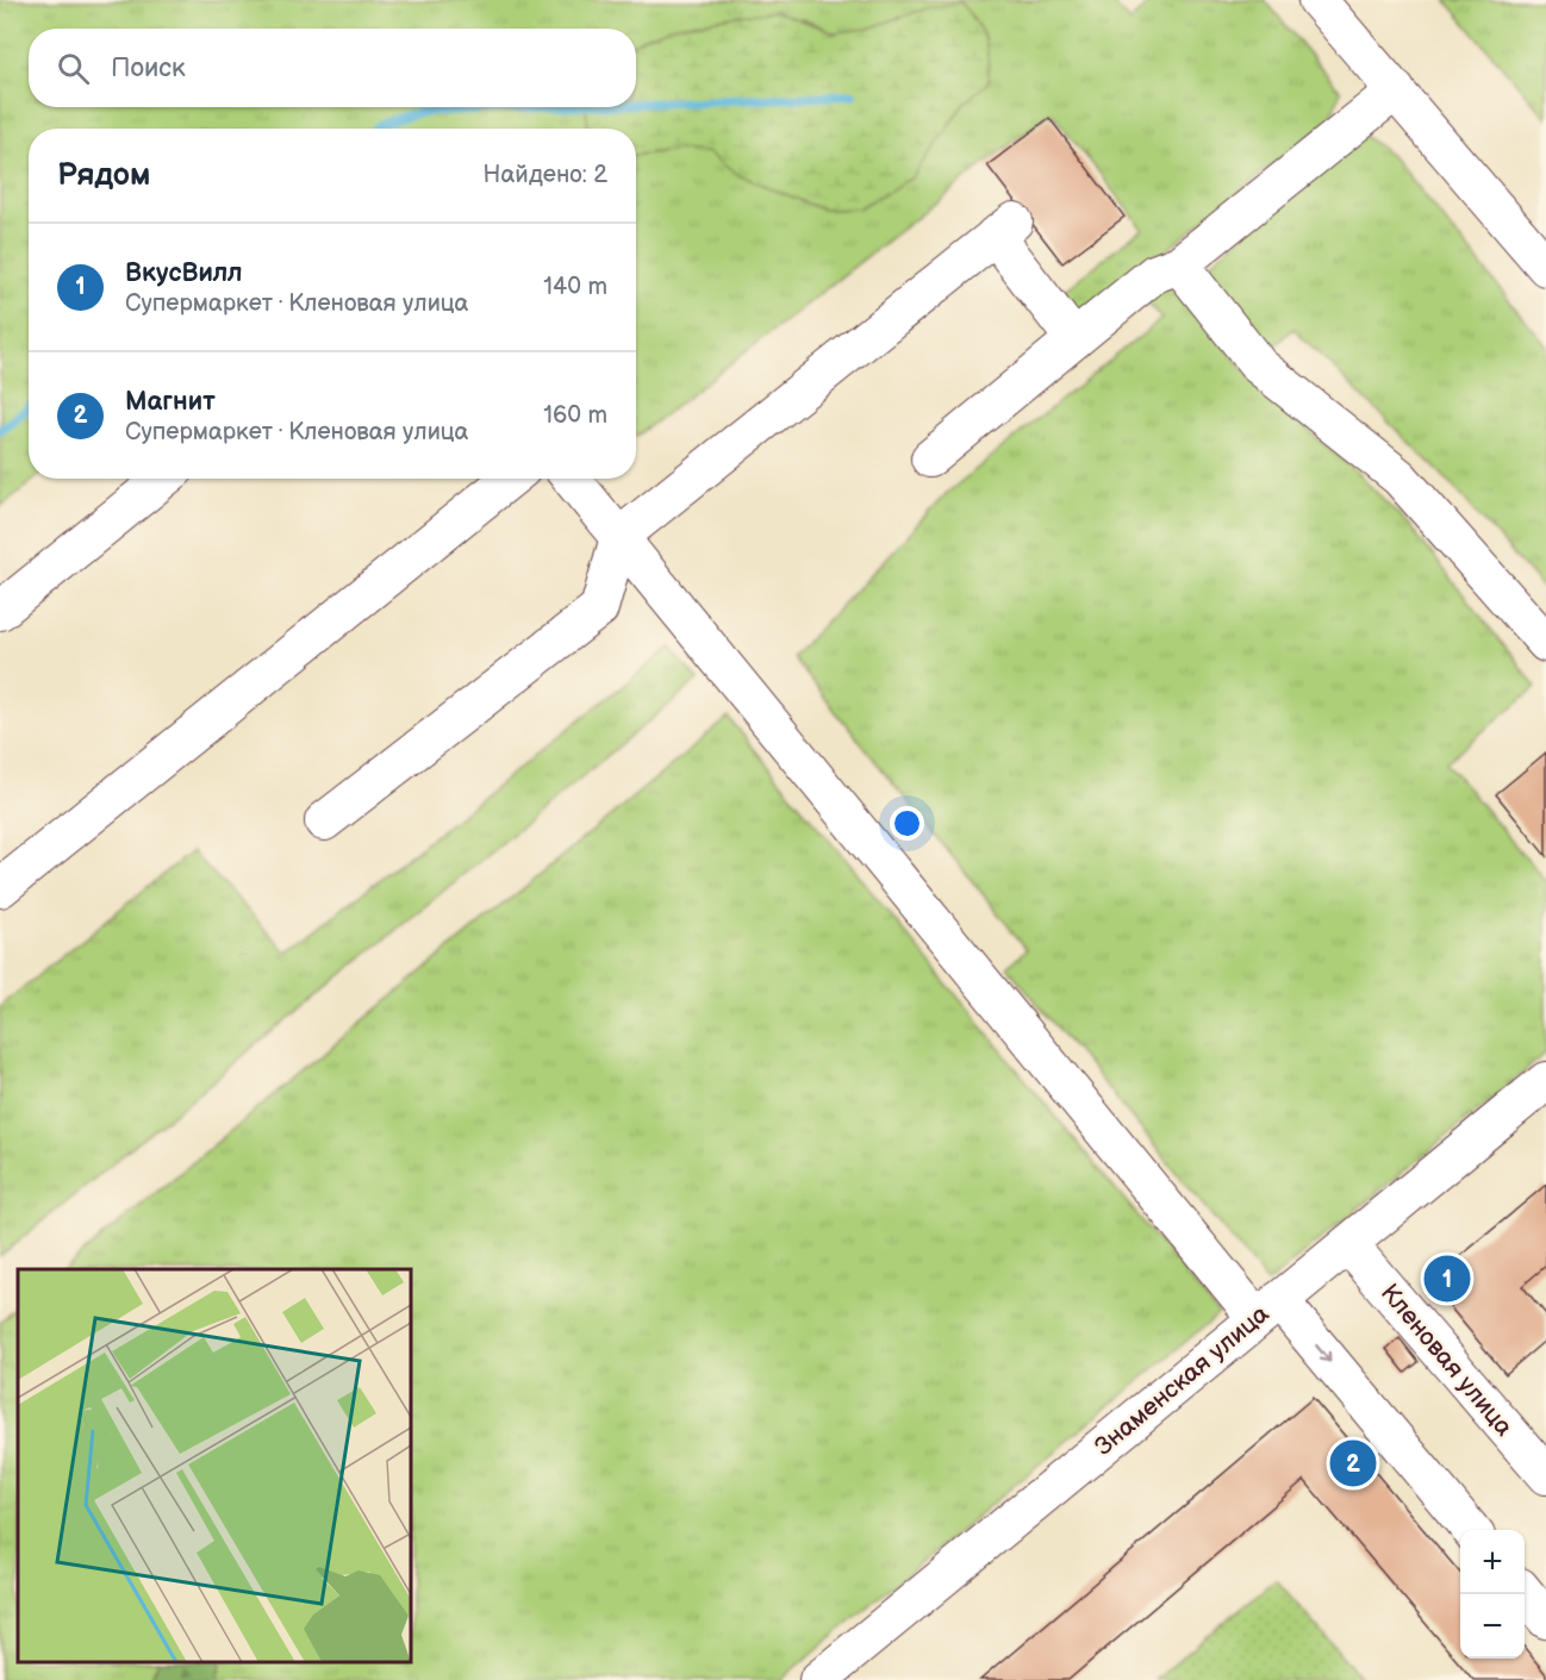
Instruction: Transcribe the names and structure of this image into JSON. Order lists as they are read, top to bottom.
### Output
{
  "streets": {
    "street": ["Кленовая улица", "Знаменская улица"]
  },
  "crossings": [
    ["Кленовая улица", "Знаменская улица"]
  ],
  "page": {
    "search": "Поиск",
    "heading": ["Рядом", "Найдено: 2"],
    "list": [
      {
        "mark": "1",
        "name": "ВкусВилл",
        "note": "Супермаркет · Кленовая улица",
        "value": "140 m"
      },
      {
        "mark": "2",
        "name": "Магнит",
        "note": "Супермаркет · Кленовая улица",
        "value": "160 m"
      }
    ],
    "pins": ["1", "2"],
    "map_buttons": ["+", "−"]
  }
}
